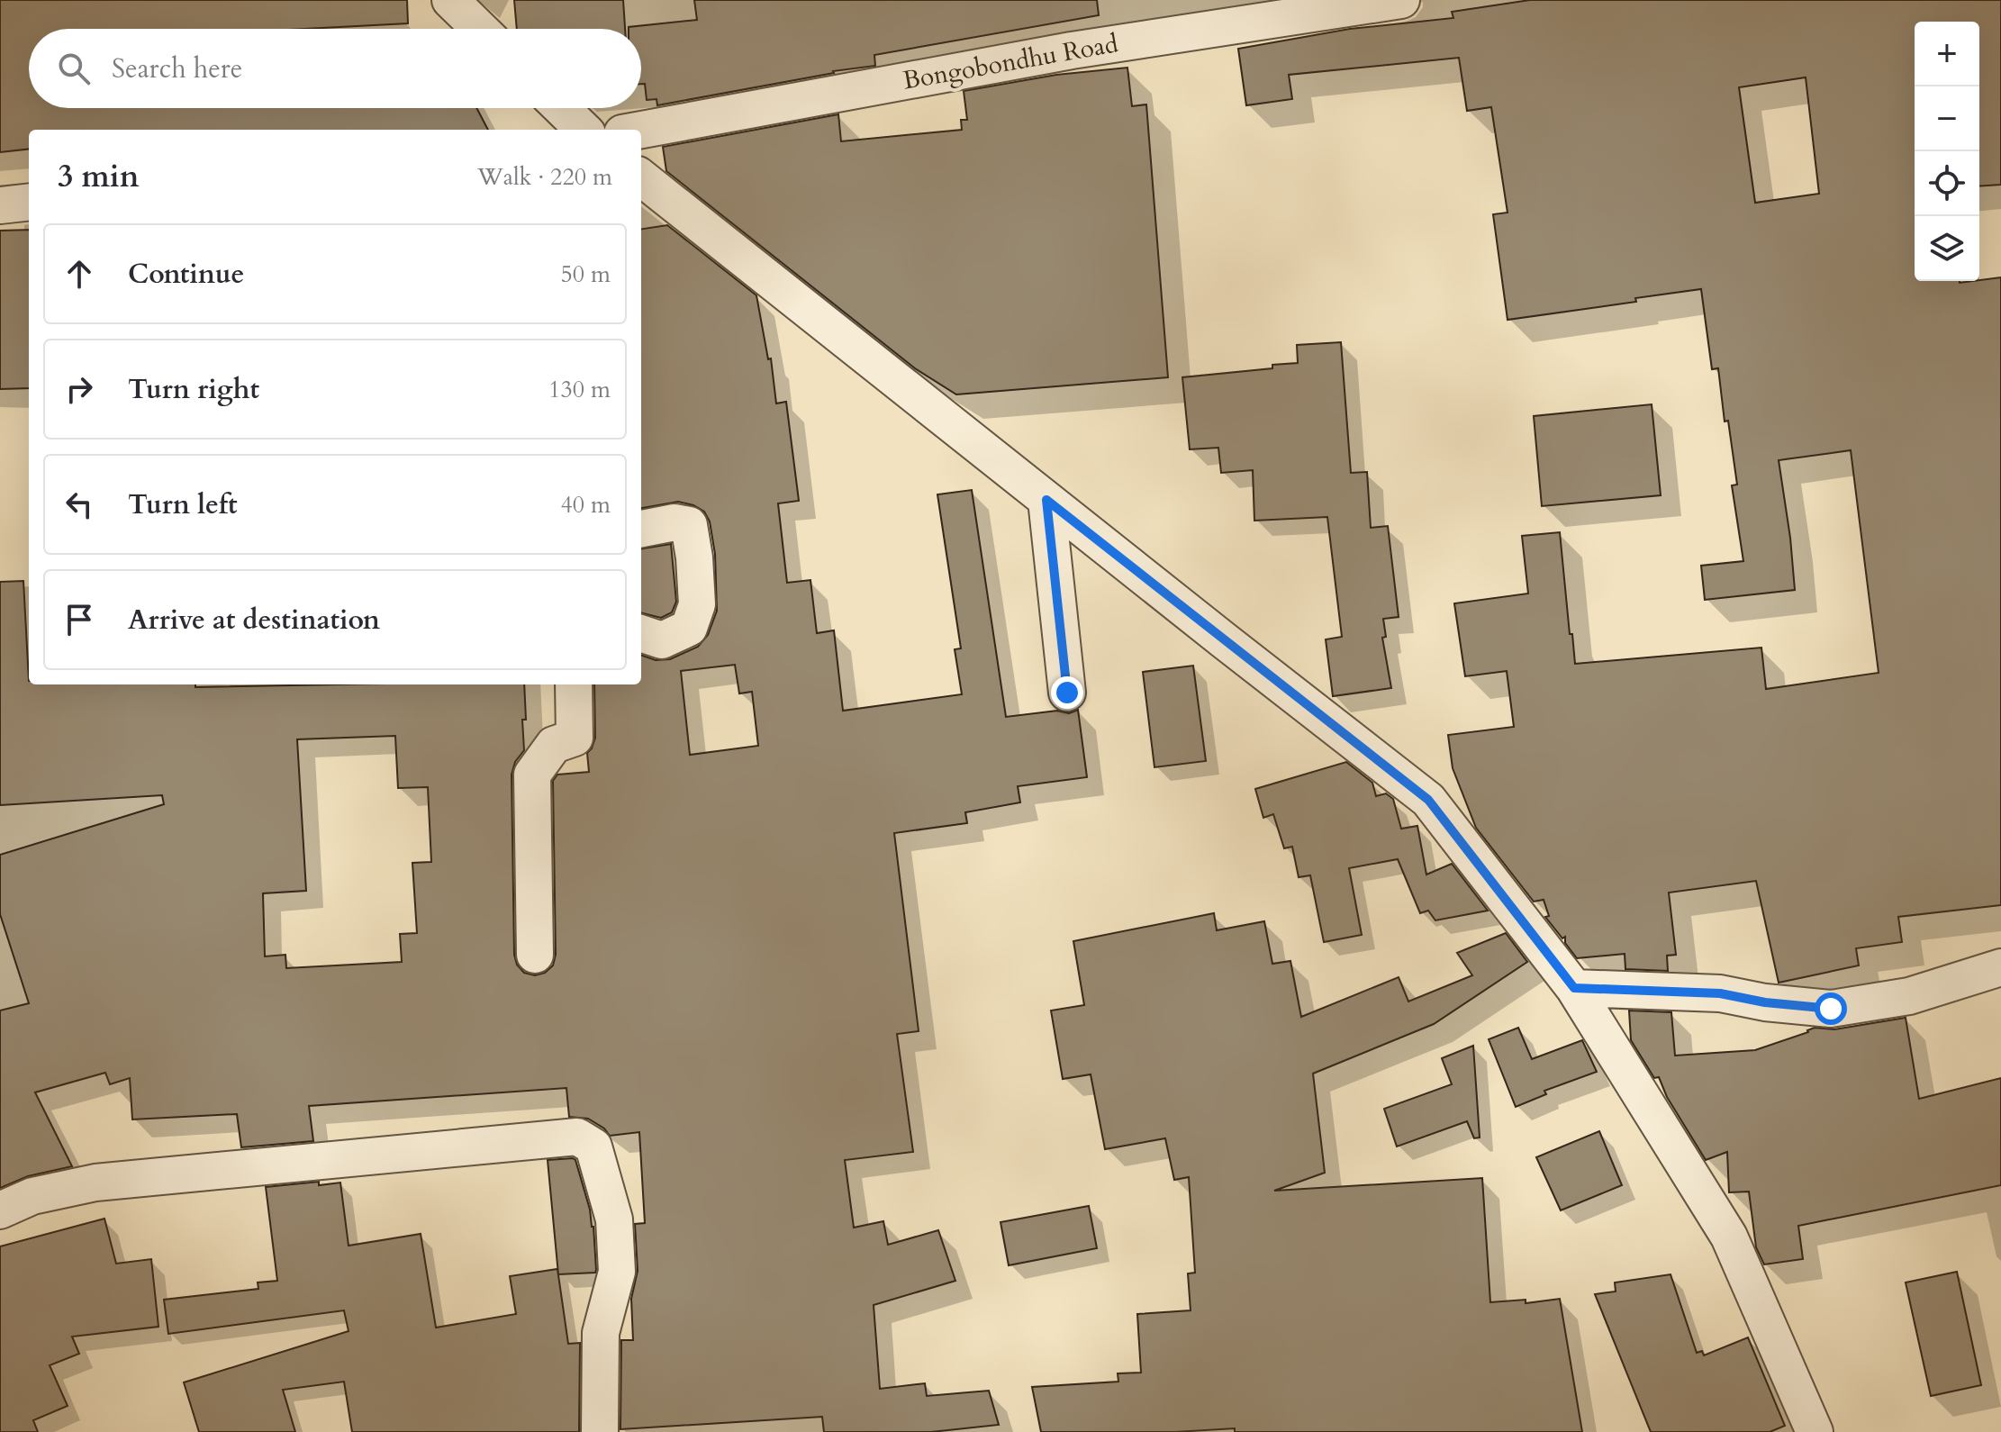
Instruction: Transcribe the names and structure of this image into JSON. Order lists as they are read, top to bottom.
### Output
{
  "streets": {
    "street": ["Bongobondhu Road"]
  },
  "page": {
    "map_buttons": ["+", "−"],
    "search": "Search here",
    "heading": ["3 min", "Walk · 220 m"],
    "list": [
      ["Continue", "50 m"],
      ["Turn right", "130 m"],
      ["Turn left", "40 m"],
      "Arrive at destination"
    ]
  }
}
